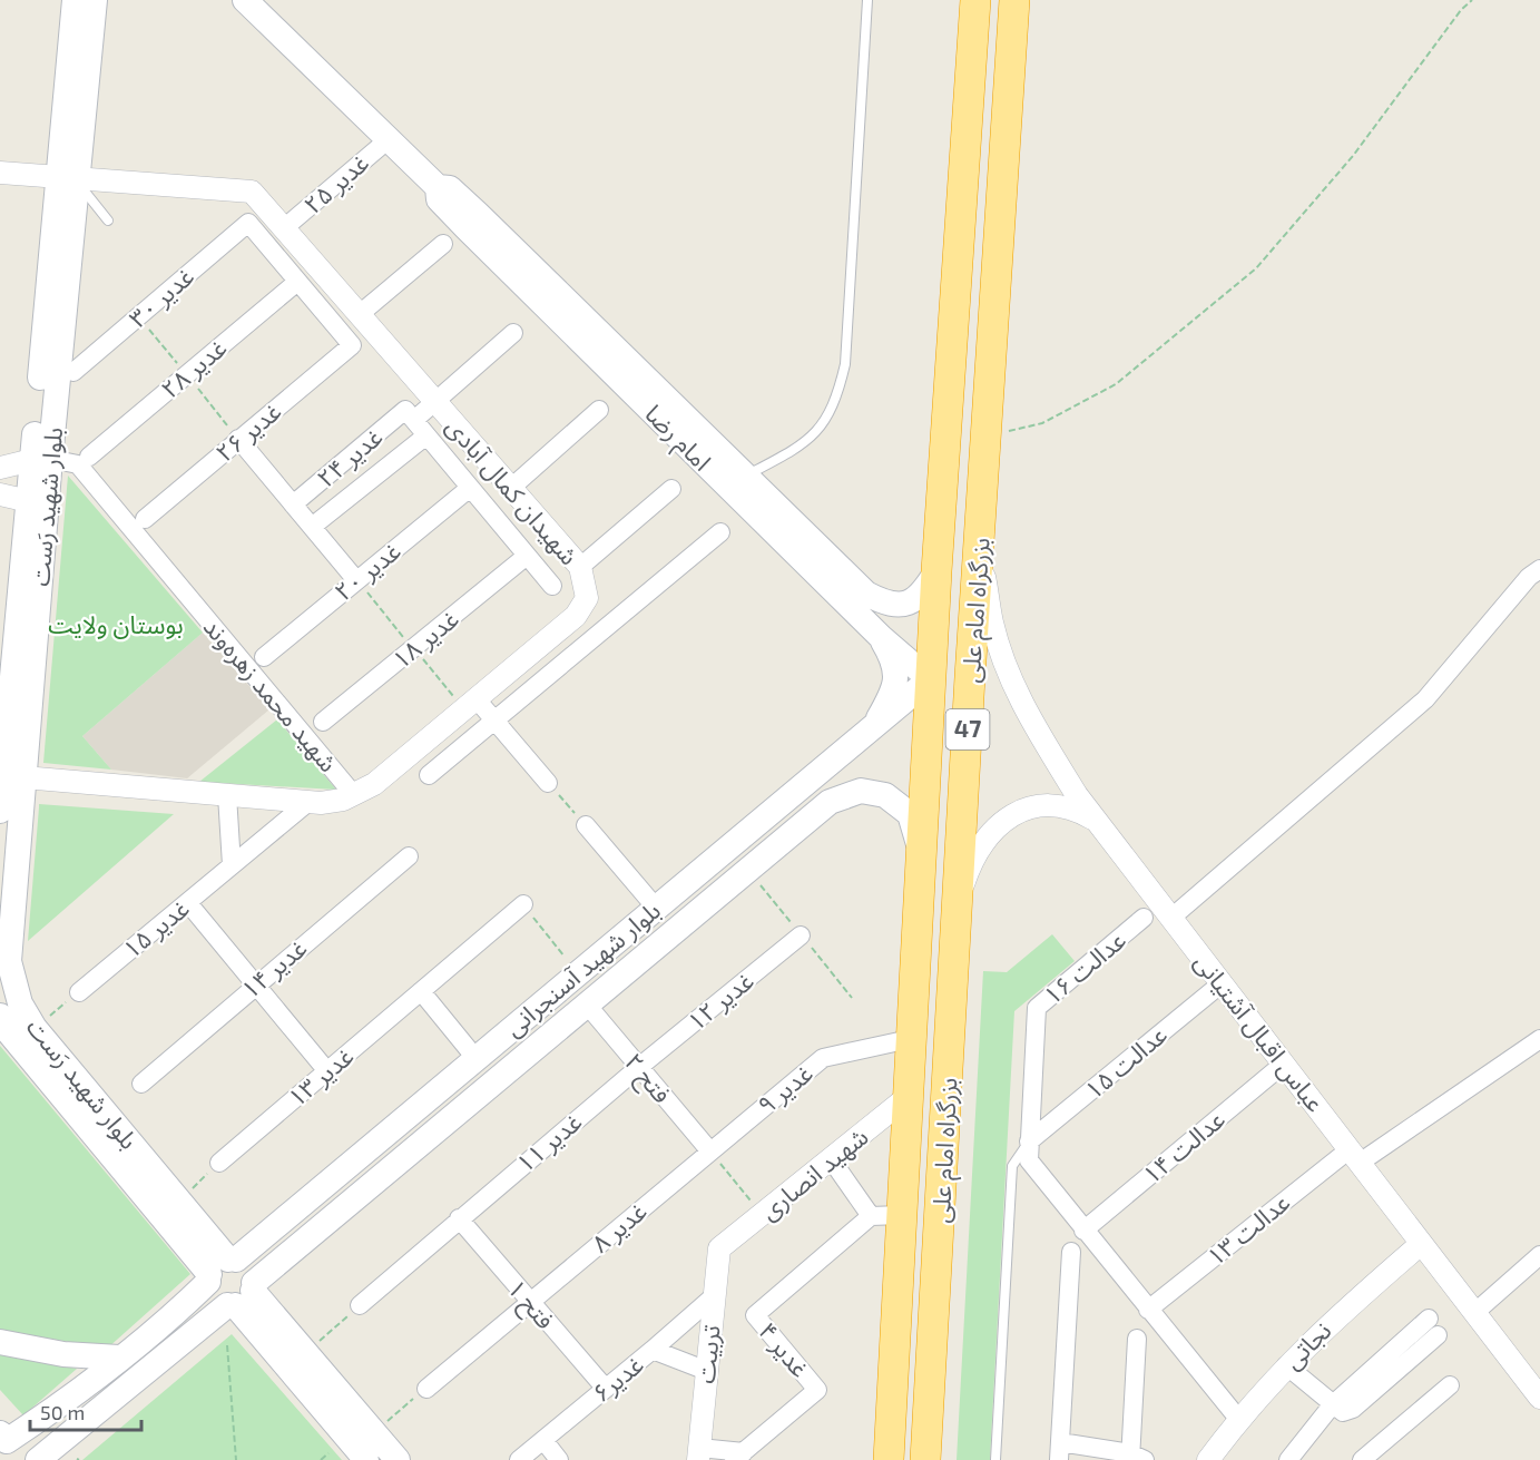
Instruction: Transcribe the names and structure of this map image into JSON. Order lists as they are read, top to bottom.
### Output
{
  "streets": {
    "highway": ["بزرگراه امام علی", "47"],
    "main road": ["امام رضا", "بلوار شهید رَست", "بلوار شهید آسنجرانی"],
    "street": [
      "غدیر ۲۵",
      "غدیر ۳۰",
      "غدیر ۲۸",
      "غدیر ۲۶",
      "غدیر ۲۴",
      "شهیدان کمال آبادی",
      "غدیر ۲۰",
      "غدیر ۱۸",
      "شهید محمد زهره‌وند",
      "غدیر ۱۵",
      "عدالت ۱۶",
      "غدیر ۱۴",
      "غدیر ۱۲",
      "عباس اقبال آشتیانی",
      "عدالت ۱۵",
      "غدیر ۱۳",
      "فتح ۲",
      "غدیر ۹",
      "غدیر ۱۱",
      "عدالت ۱۴",
      "شهید انصاری",
      "غدیر ۸",
      "عدالت ۱۳",
      "فتح ۱",
      "نجاتی",
      "غدیر ۴",
      "تربیت",
      "غدیر۶"
    ]
  },
  "crossings": [
    ["غدیر ۲۵", "امام رضا"],
    ["غدیر ۲۵", "شهیدان کمال آبادی"],
    ["غدیر ۳۰", "غدیر ۲۸"],
    ["غدیر ۳۰", "غدیر ۲۶"],
    ["غدیر ۲۸", "غدیر ۲۶"],
    ["امام رضا", "بزرگراه امام علی"],
    ["امام رضا", "بلوار شهید آسنجرانی"],
    ["غدیر ۲۴", "شهیدان کمال آبادی"],
    ["شهیدان کمال آبادی", "بلوار شهید رَست"],
    ["شهیدان کمال آبادی", "شهید محمد زهره‌وند"],
    ["شهیدان کمال آبادی", "غدیر ۱۵"],
    ["بلوار شهید رَست", "شهید محمد زهره‌وند"],
    ["بلوار شهید رَست", "بلوار شهید آسنجرانی"],
    ["بزرگراه امام علی", "بلوار شهید آسنجرانی"],
    ["بزرگراه امام علی", "عباس اقبال آشتیانی"],
    ["بزرگراه امام علی", "غدیر ۹"],
    ["بزرگراه امام علی", "شهید انصاری"],
    ["عدالت ۱۶", "عدالت ۱۵"],
    ["عدالت ۱۶", "عدالت ۱۴"],
    ["عدالت ۱۶", "عدالت ۱۳"],
    ["عدالت ۱۶", "نجاتی"],
    ["بلوار شهید آسنجرانی", "فتح ۲"],
    ["غدیر ۱۲", "فتح ۲"],
    ["غدیر ۱۲", "غدیر ۱۱"],
    ["عباس اقبال آشتیانی", "عدالت ۱۵"],
    ["عباس اقبال آشتیانی", "عدالت ۱۴"],
    ["عباس اقبال آشتیانی", "عدالت ۱۳"],
    ["عباس اقبال آشتیانی", "نجاتی"],
    ["فتح ۲", "غدیر ۹"],
    ["فتح ۲", "غدیر ۱۱"],
    ["فتح ۲", "غدیر ۸"],
    ["غدیر ۹", "غدیر ۸"],
    ["غدیر ۱۱", "فتح ۱"],
    ["شهید انصاری", "تربیت"],
    ["غدیر ۸", "فتح ۱"],
    ["فتح ۱", "غدیر۶"],
    ["غدیر ۴", "تربیت"],
    ["تربیت", "غدیر۶"]
  ],
  "parks": ["بوستان ولایت"],
  "scale_bar": "50 m"
}
